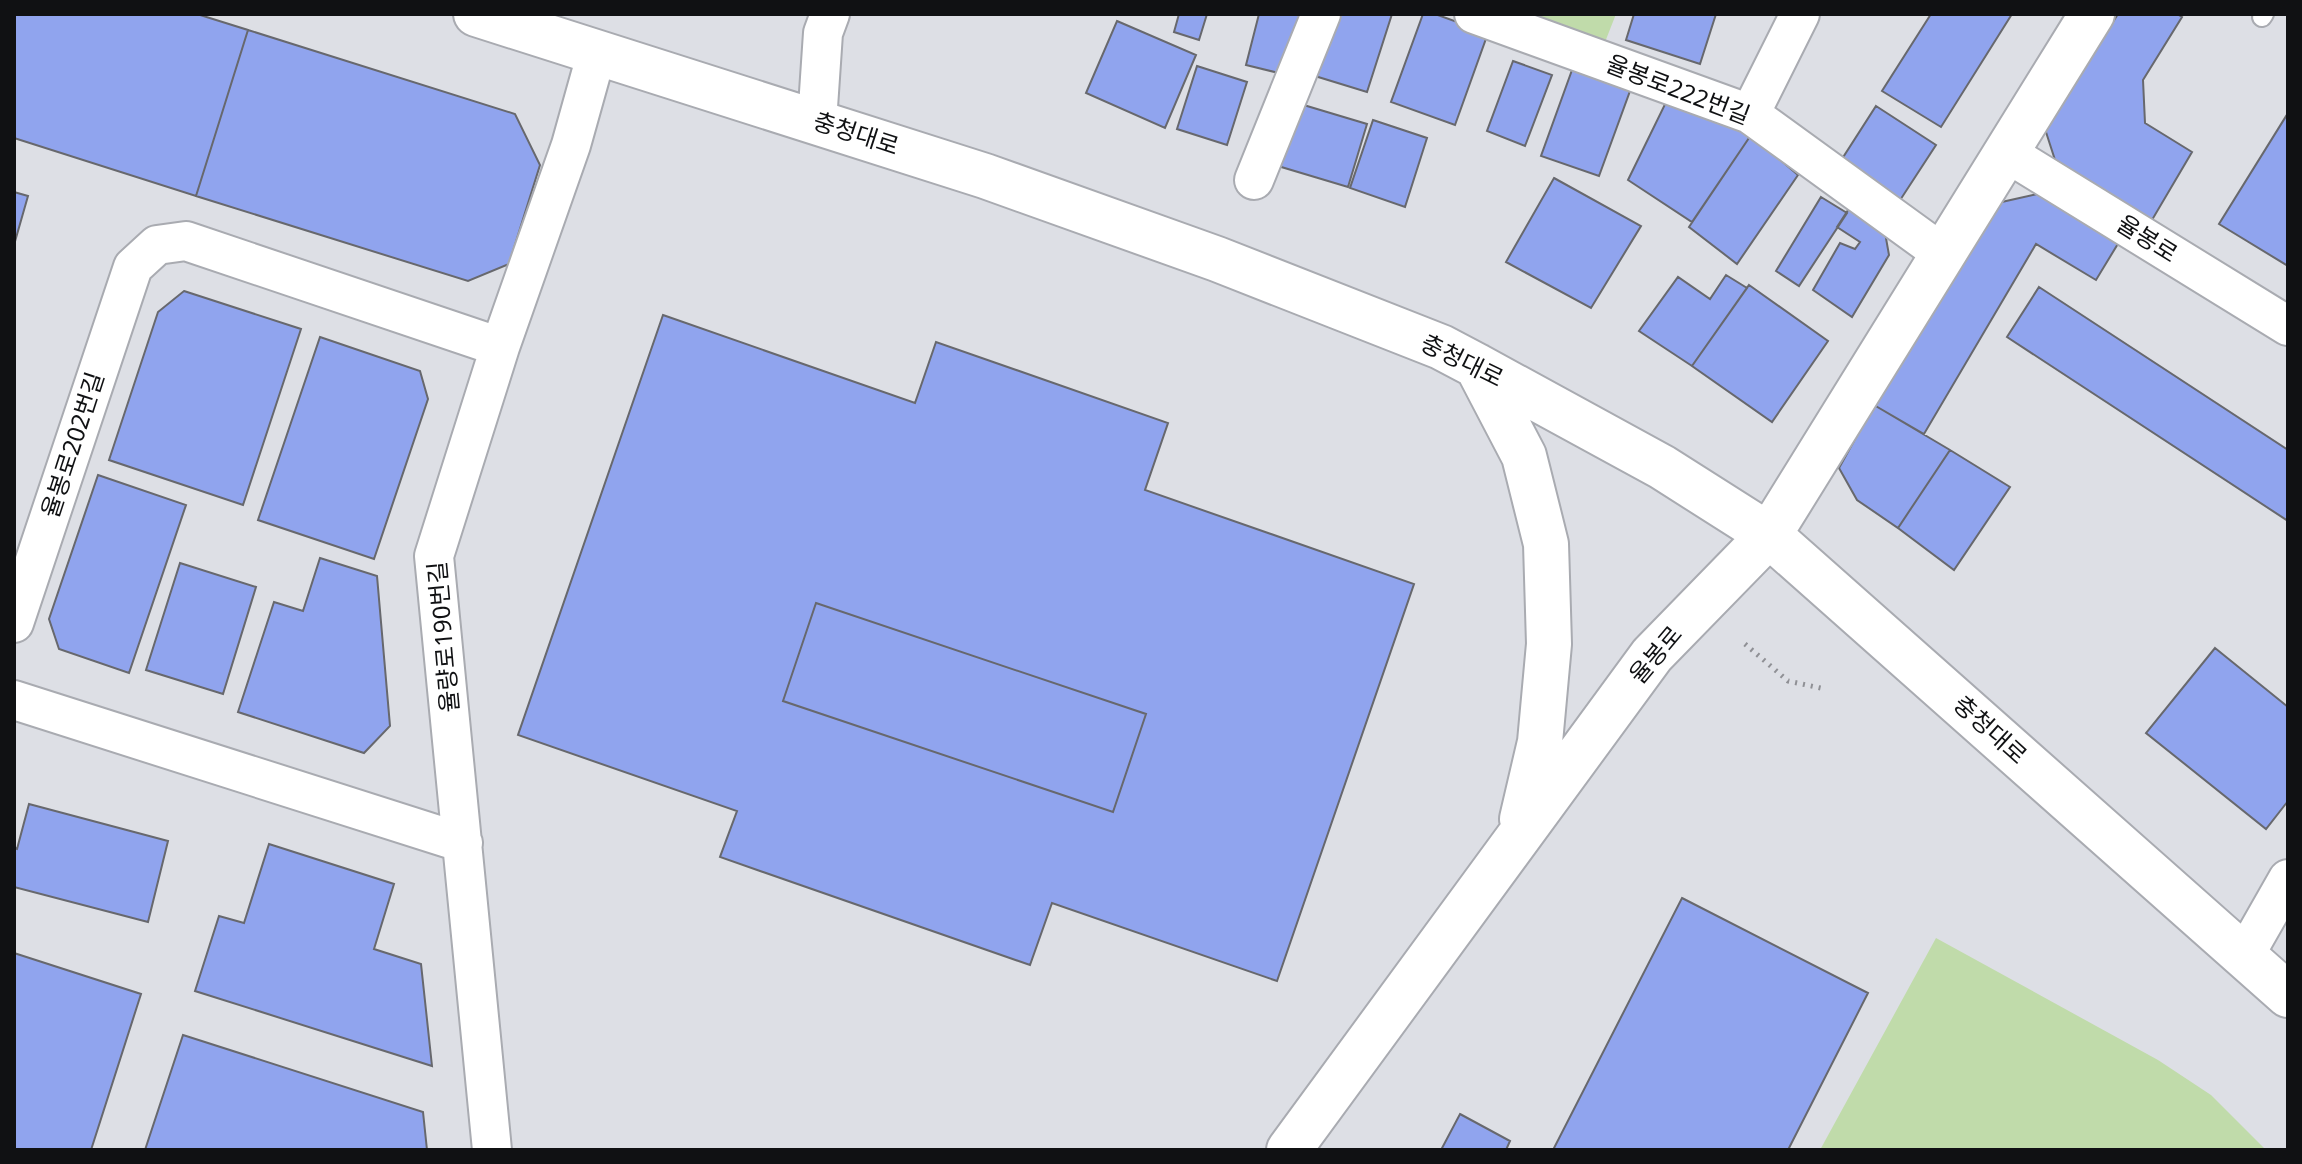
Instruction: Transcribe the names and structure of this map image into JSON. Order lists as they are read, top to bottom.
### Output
{
  "streets": {
    "main road": ["충청대로", "율봉로"],
    "street": ["율봉로222번길", "율봉로202번길", "율량로190번길"]
  },
  "crossings": [
    ["율봉로222번길", "율봉로"],
    ["충청대로", "율봉로"],
    ["충청대로", "율량로190번길"],
    ["율봉로202번길", "율량로190번길"]
  ]
}
